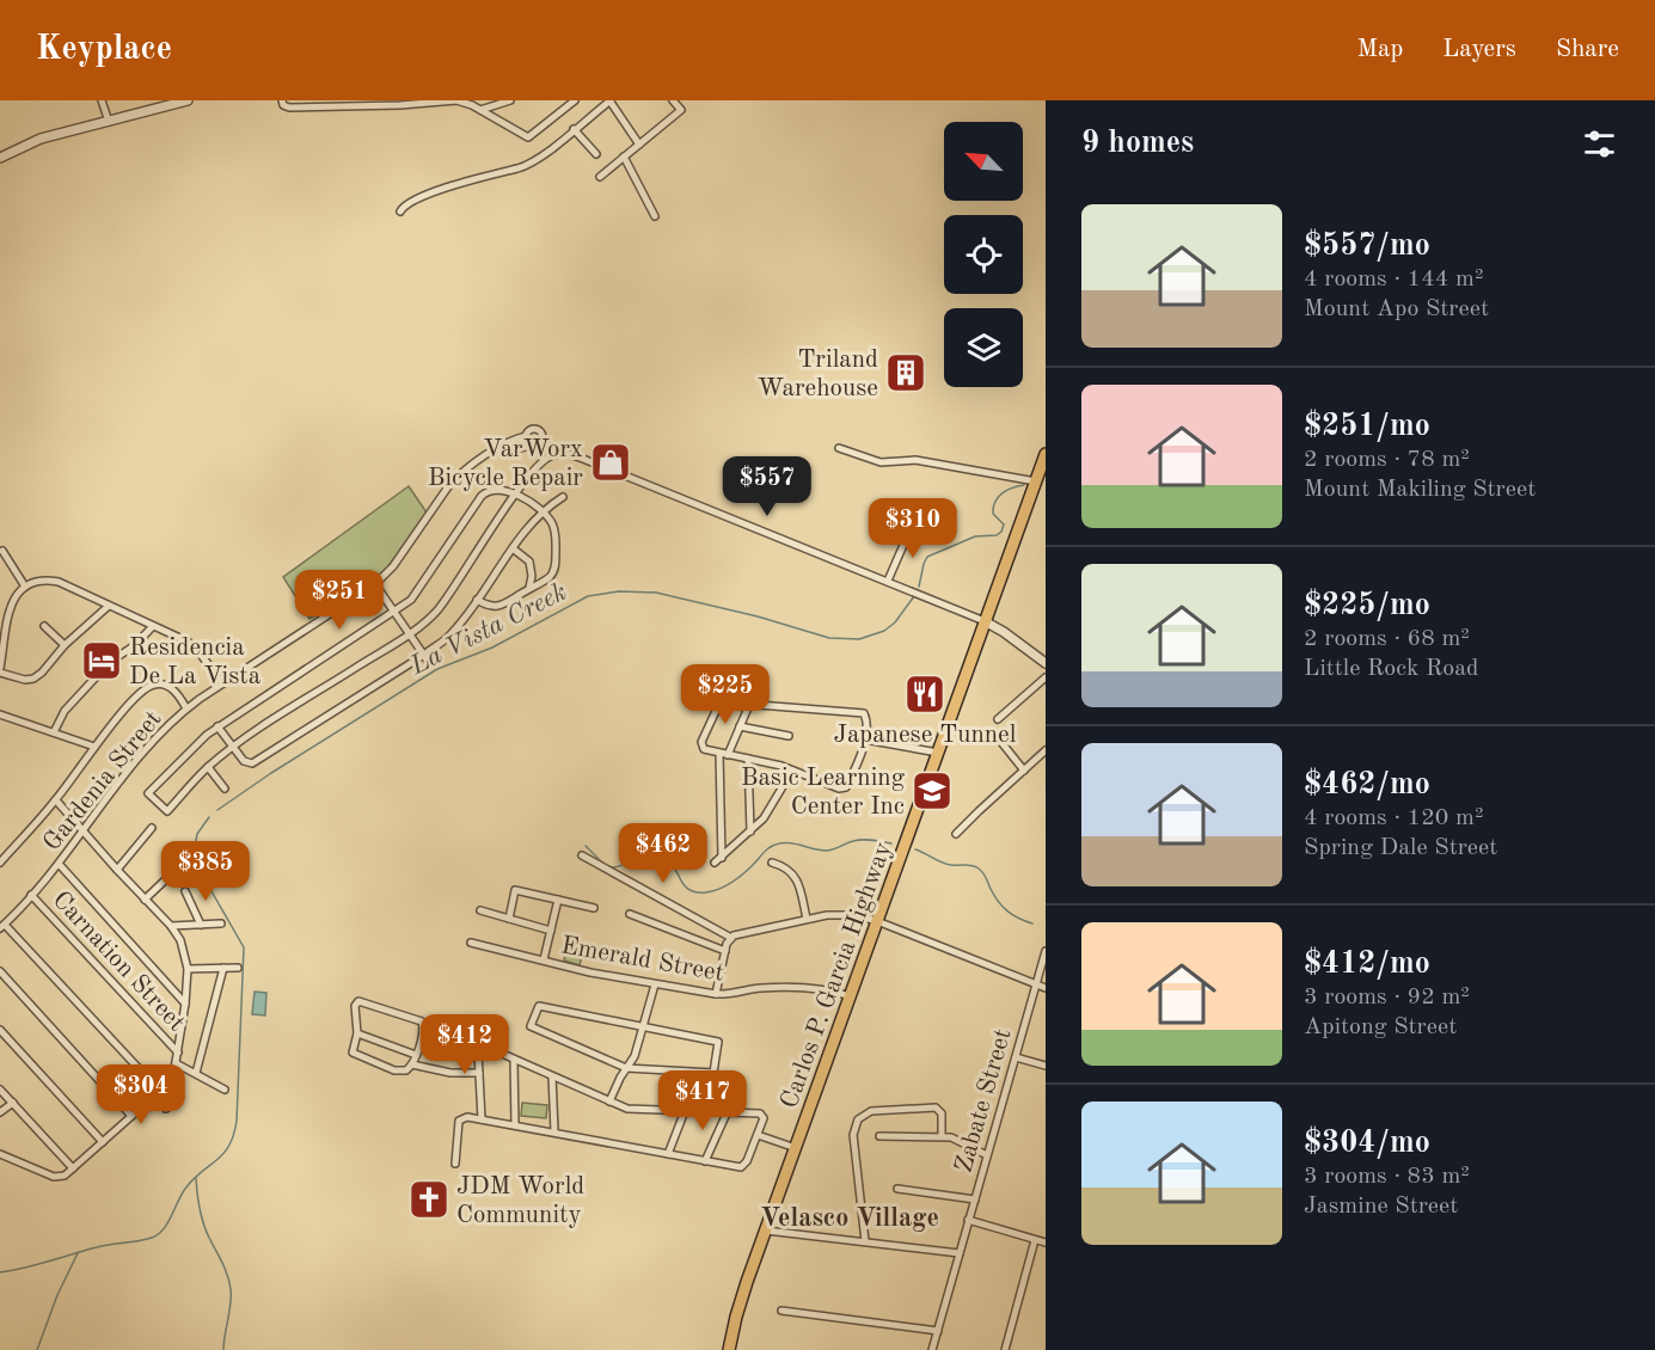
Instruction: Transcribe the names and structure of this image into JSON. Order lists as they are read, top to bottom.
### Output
{
  "streets": {
    "highway": ["Carlos P. Garcia Highway"],
    "street": [
      "Gardenia Street",
      "Emerald Street",
      "Carnation Street",
      "Zabate Street"
    ]
  },
  "crossings": [
    ["Gardenia Street", "Carnation Street"],
    ["Emerald Street", "Carlos P. Garcia Highway"]
  ],
  "districts": ["Velasco Village"],
  "water": ["La Vista Creek"],
  "places": {
    "building": ["Triland Warehouse"],
    "shop": ["VarWorx Bicycle Repair"],
    "hotel": ["Residencia De La Vista"],
    "restaurant": ["Japanese Tunnel"],
    "school or university": ["Basic Learning Center Inc"],
    "church": ["JDM World Community"]
  },
  "north": "top left",
  "page": {
    "header": "Keyplace",
    "nav": ["Map", "Layers", "Share"],
    "heading": "9 homes",
    "list": [
      {
        "name": "$557/mo",
        "note": "4 rooms · 144 m² · Mount Apo Street"
      },
      {
        "name": "$251/mo",
        "note": "2 rooms · 78 m² · Mount Makiling Street"
      },
      {
        "name": "$225/mo",
        "note": "2 rooms · 68 m² · Little Rock Road"
      },
      {
        "name": "$462/mo",
        "note": "4 rooms · 120 m² · Spring Dale Street"
      },
      {
        "name": "$412/mo",
        "note": "3 rooms · 92 m² · Apitong Street"
      },
      {
        "name": "$304/mo",
        "note": "3 rooms · 83 m² · Jasmine Street"
      }
    ],
    "price": [
      "$557",
      "$310",
      "$251",
      "$225",
      "$462",
      "$385",
      "$412",
      "$304",
      "$417"
    ]
  }
}
